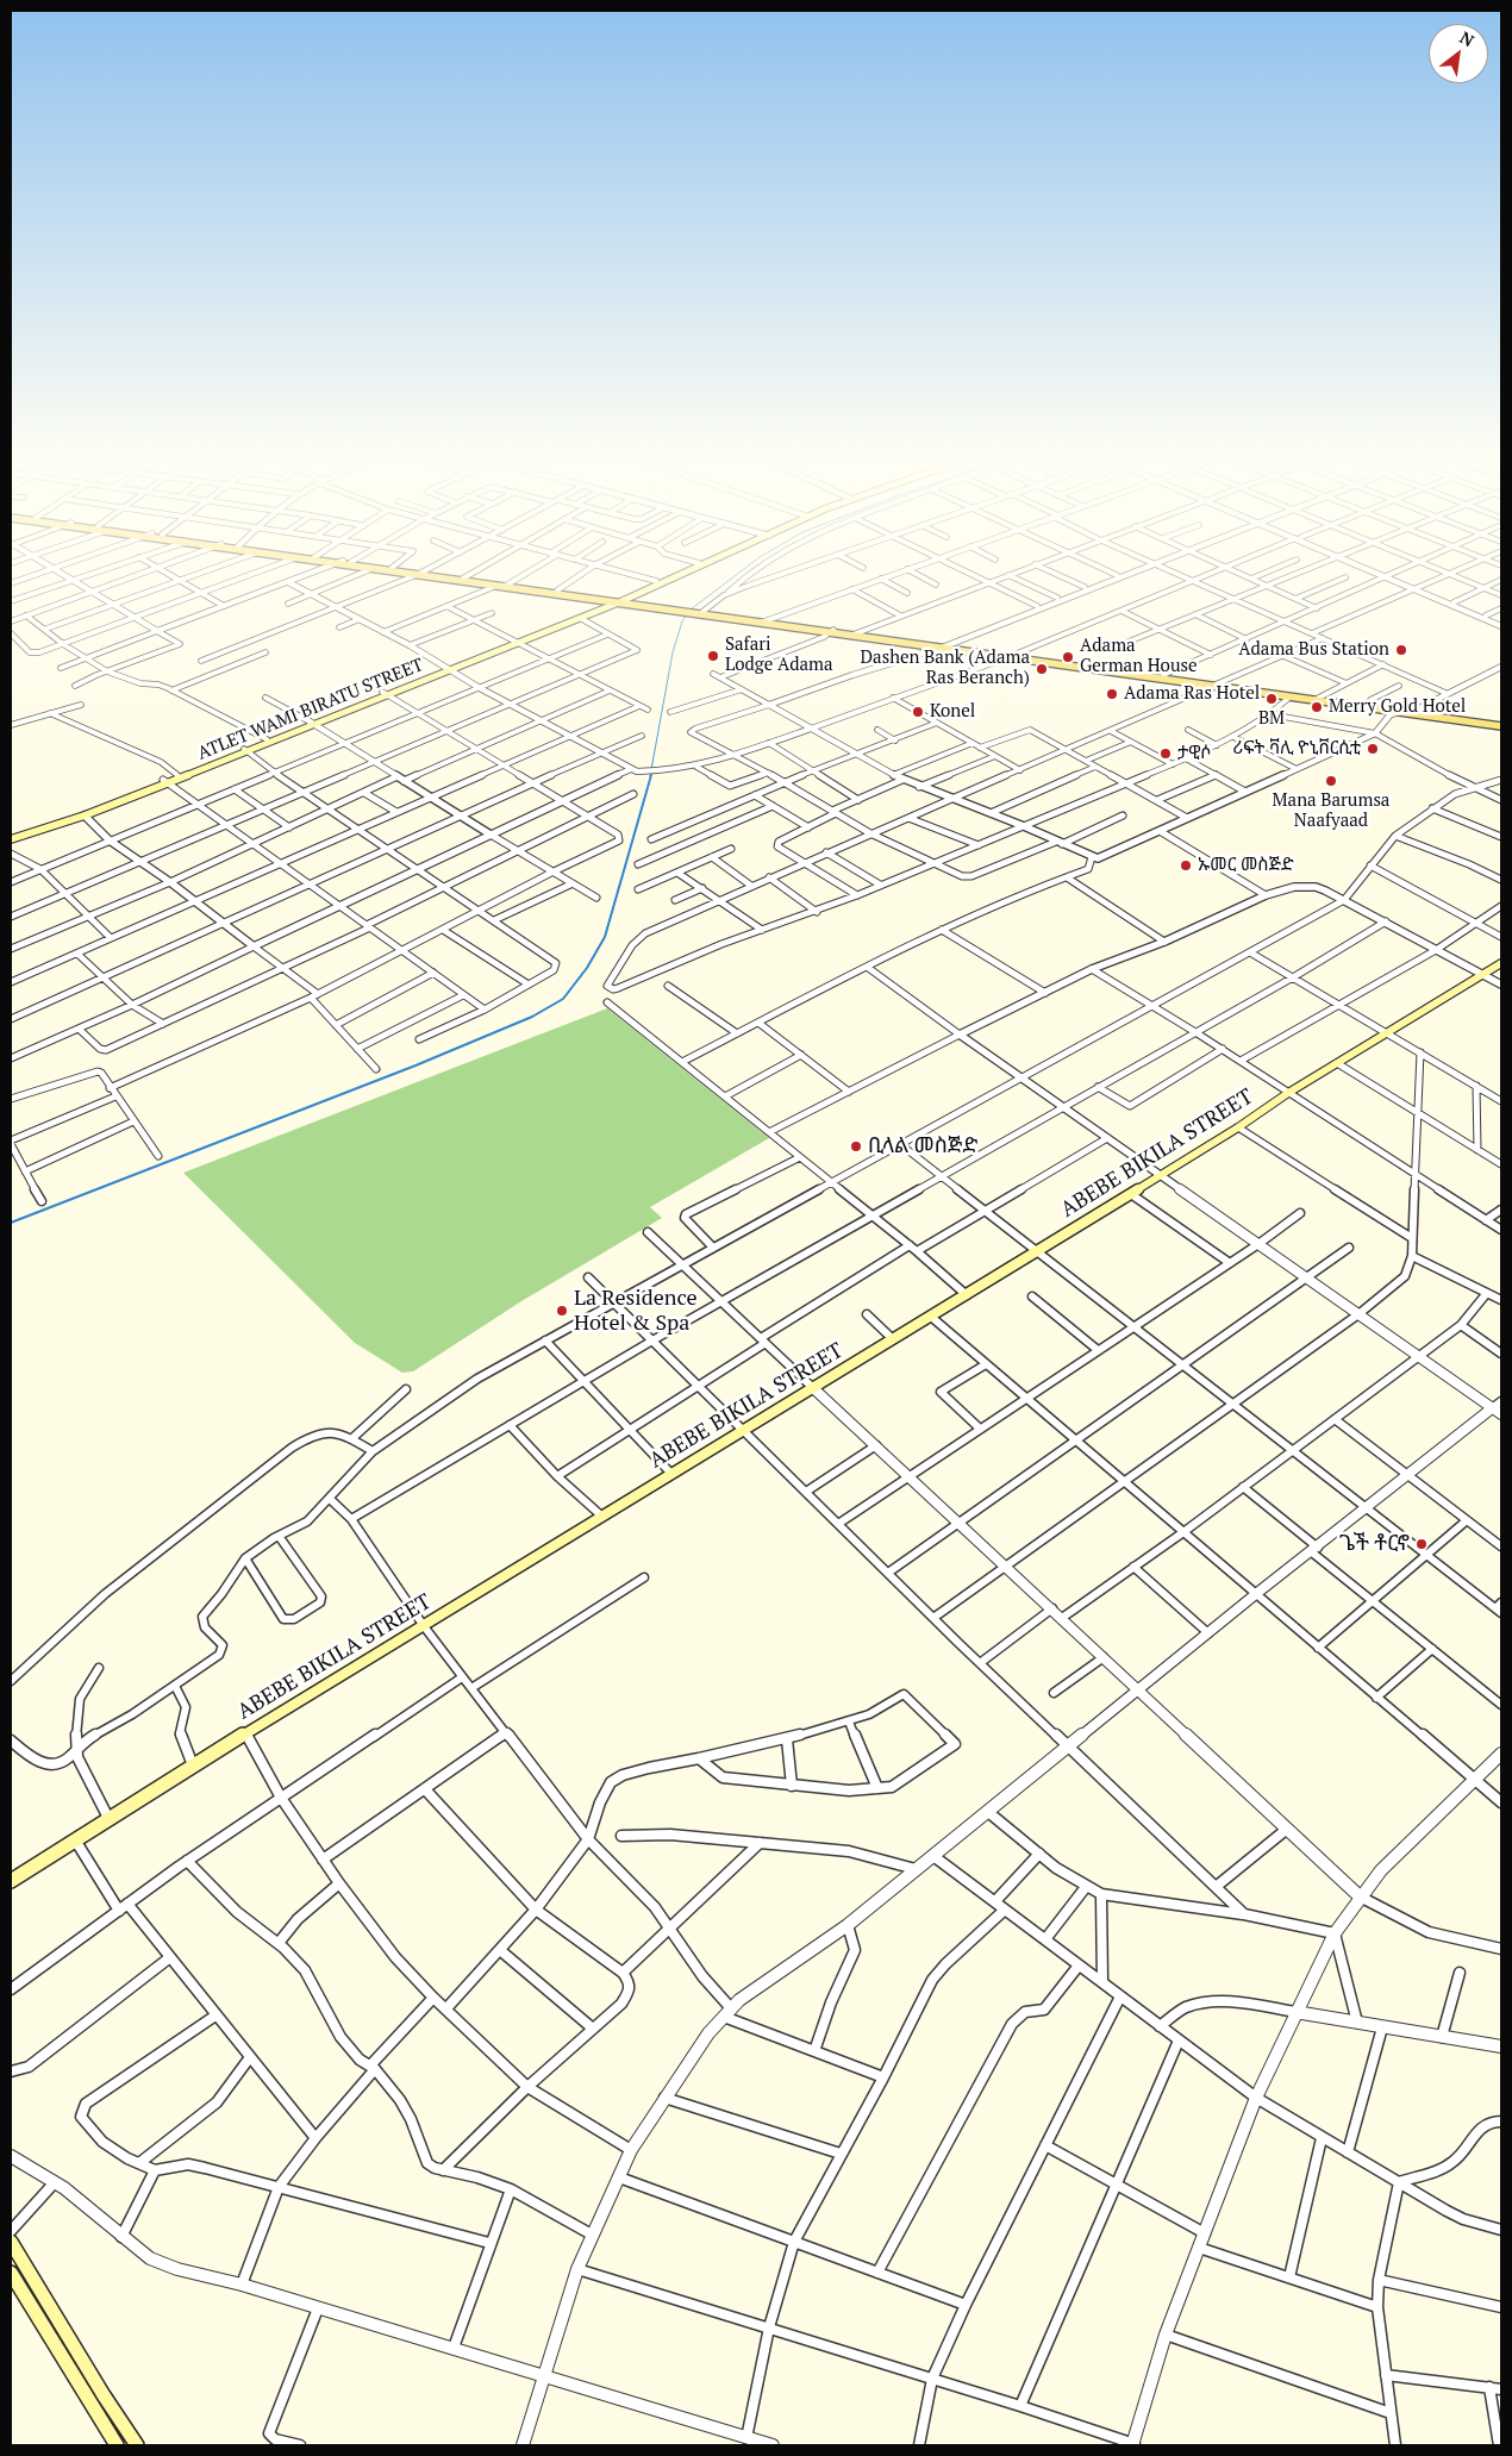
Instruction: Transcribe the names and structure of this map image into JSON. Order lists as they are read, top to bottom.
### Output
{
  "streets": {
    "main road": ["ATLET WAMI BIRATU STREET", "ABEBE BIKILA STREET"]
  },
  "places": [
    "Adama Bus Station",
    "Safari Lodge Adama",
    "Adama German House",
    "Dashen Bank (Adama Ras Beranch)",
    "Adama Ras Hotel",
    "BM",
    "Merry Gold Hotel",
    "Konel",
    "ሪፍት ቫሊ ዮኒቨርሲቲ",
    "ታዊሶ",
    "Mana Barumsa Naafyaad",
    "ኡመር መስጅድ",
    "ቢላል መስጅድ",
    "La Residence Hotel & Spa",
    "ጌች ቶርኖ"
  ],
  "north": "top right"
}
